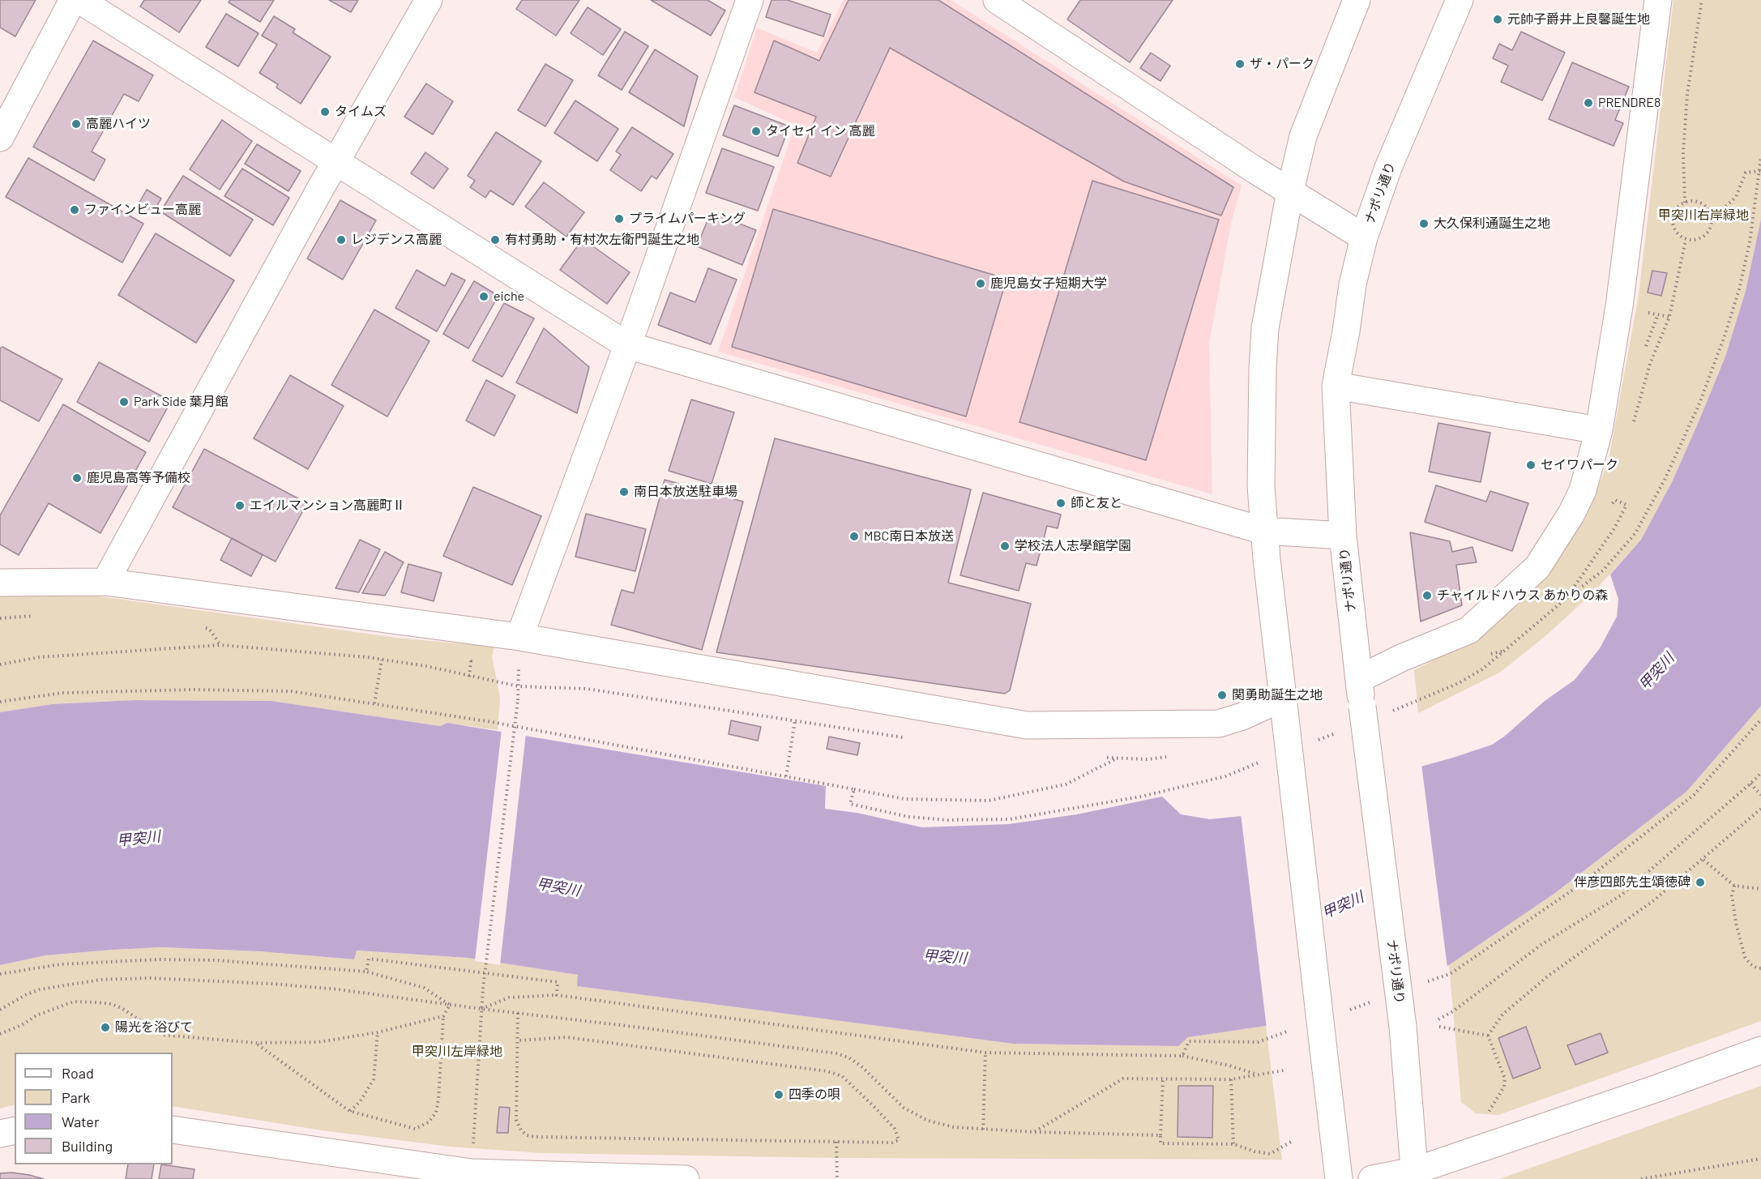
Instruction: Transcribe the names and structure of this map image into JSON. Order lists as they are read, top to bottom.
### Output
{
  "streets": {
    "street": ["ナポリ通り"]
  },
  "water": ["甲突川"],
  "parks": ["甲突川右岸緑地", "甲突川左岸緑地"],
  "places": [
    "元帥子爵井上良馨誕生地",
    "ザ・パーク",
    "PRENDRE8",
    "タイムズ",
    "高麗ハイツ",
    "タイセイ イン 高麗",
    "ファインビュー高麗",
    "プライムパーキング",
    "大久保利通誕生之地",
    "レジデンス高麗",
    "有村勇助・有村次左衛門誕生之地",
    "鹿児島女子短期大学",
    "eiche",
    "Park Side 葉月館",
    "セイワパーク",
    "鹿児島高等予備校",
    "南日本放送駐車場",
    "師と友と",
    "エイルマンション高麗町Ⅱ",
    "MBC南日本放送",
    "学校法人志學館学園",
    "チャイルドハウス あかりの森",
    "関勇助誕生之地",
    "伴彦四郎先生頌徳碑",
    "陽光を浴びて",
    "四季の唄"
  ],
  "legend": [
    "Road",
    "Park",
    "Water",
    "Building"
  ]
}
